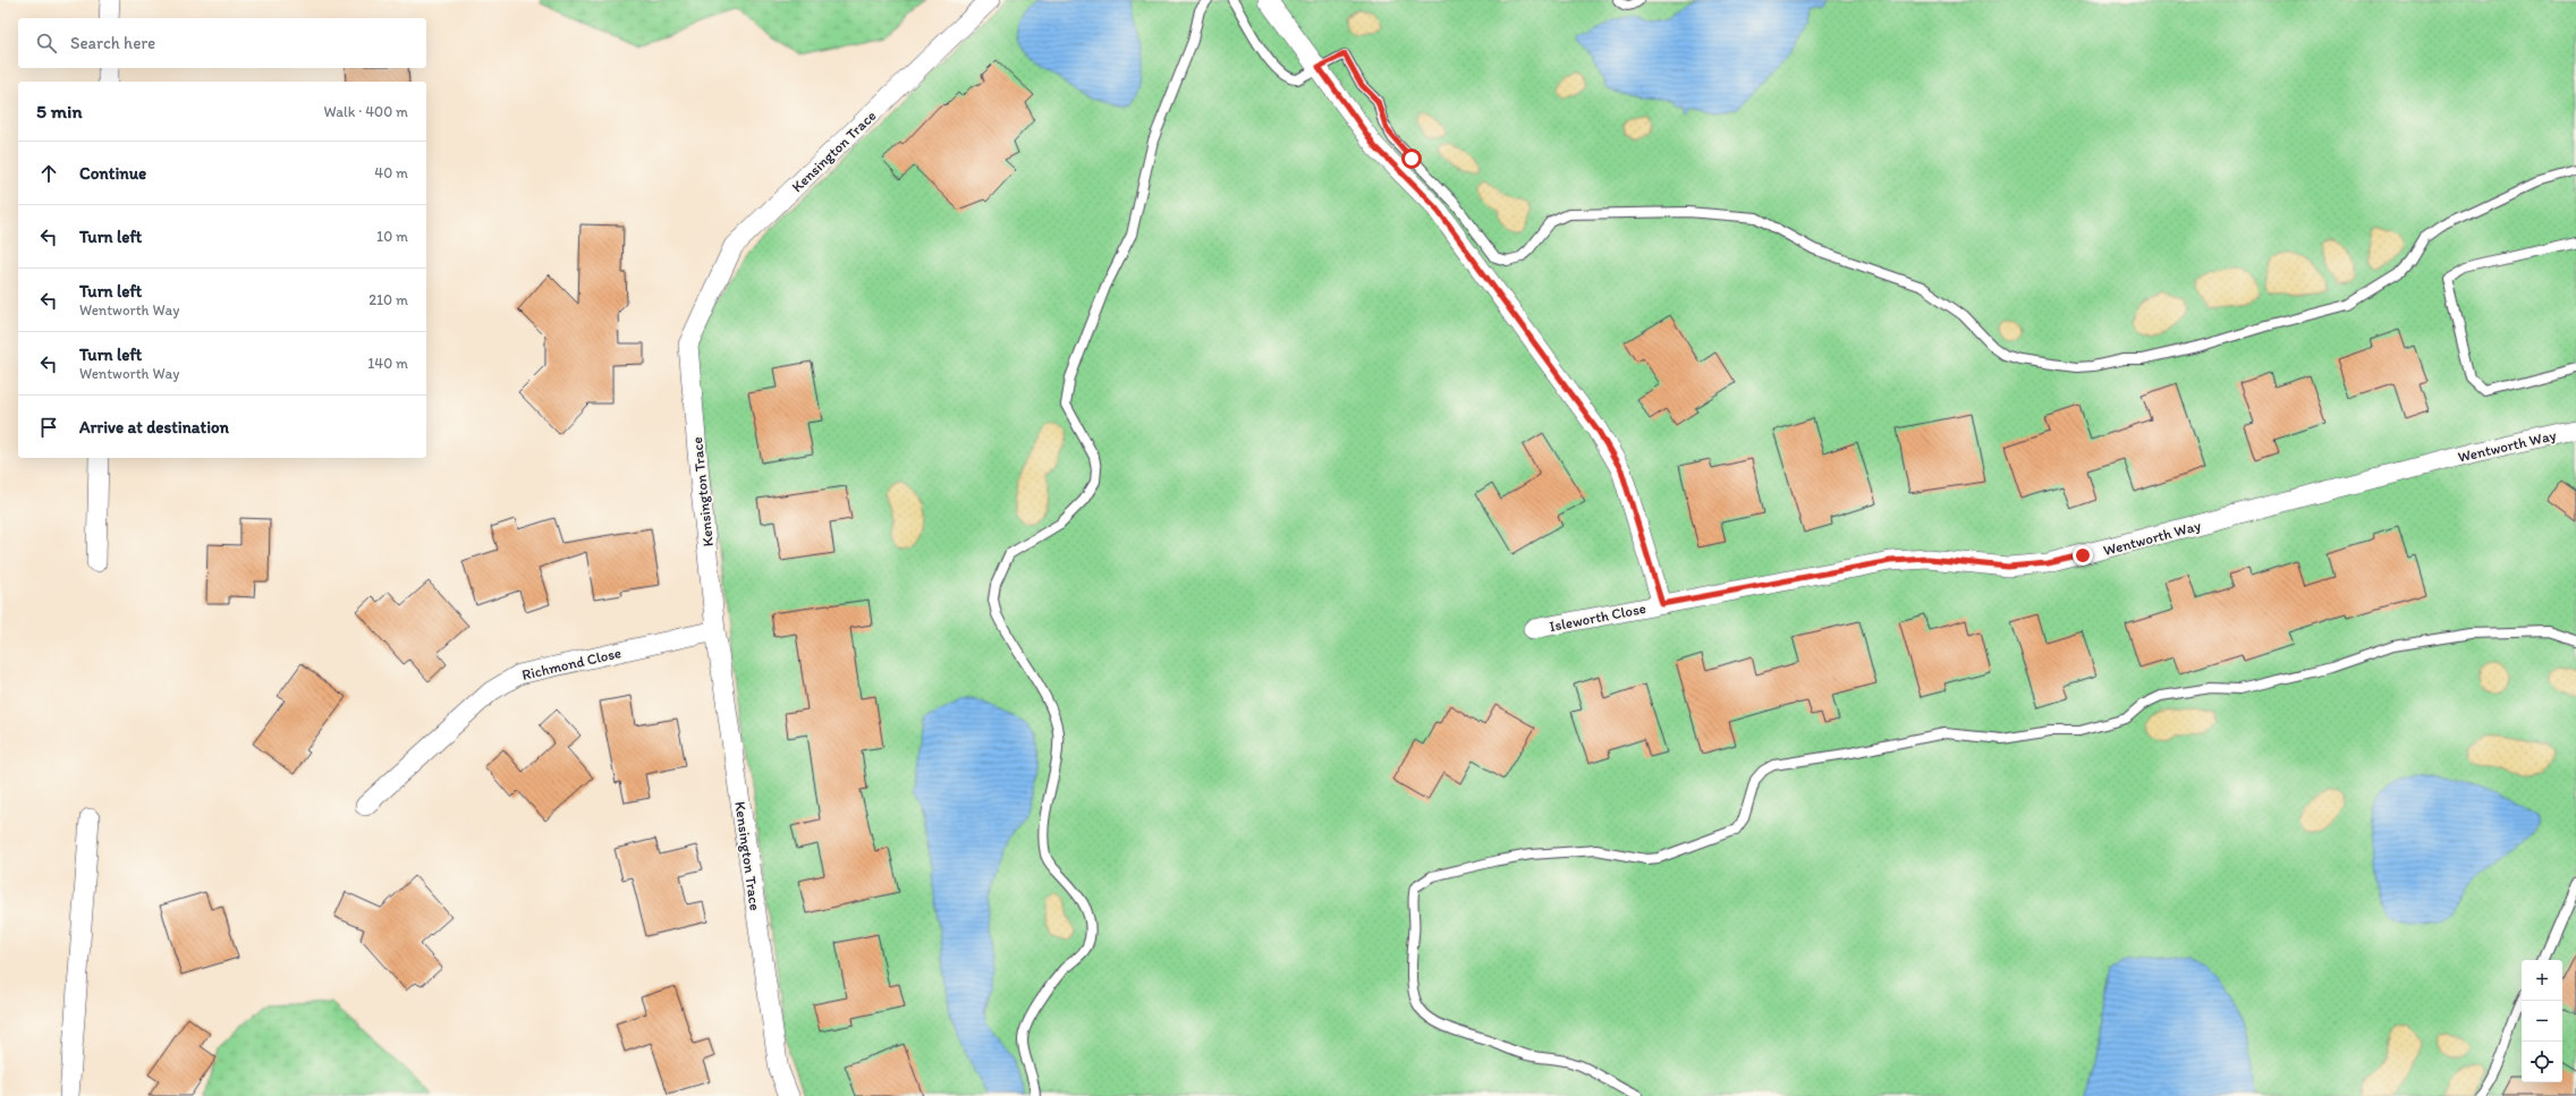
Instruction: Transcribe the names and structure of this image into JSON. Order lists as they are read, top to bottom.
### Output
{
  "streets": {
    "street": [
      "Kensington Trace",
      "Wentworth Way",
      "Isleworth Close",
      "Richmond Close"
    ]
  },
  "crossings": [
    ["Kensington Trace", "Richmond Close"],
    ["Wentworth Way", "Isleworth Close"]
  ],
  "page": {
    "search": "Search here",
    "heading": ["5 min", "Walk · 400 m"],
    "list": [
      ["Continue", "40 m"],
      ["Turn left", "10 m"],
      ["Turn left", "Wentworth Way", "210 m"],
      ["Turn left", "Wentworth Way", "140 m"],
      "Arrive at destination"
    ],
    "map_buttons": ["+", "−"]
  }
}
